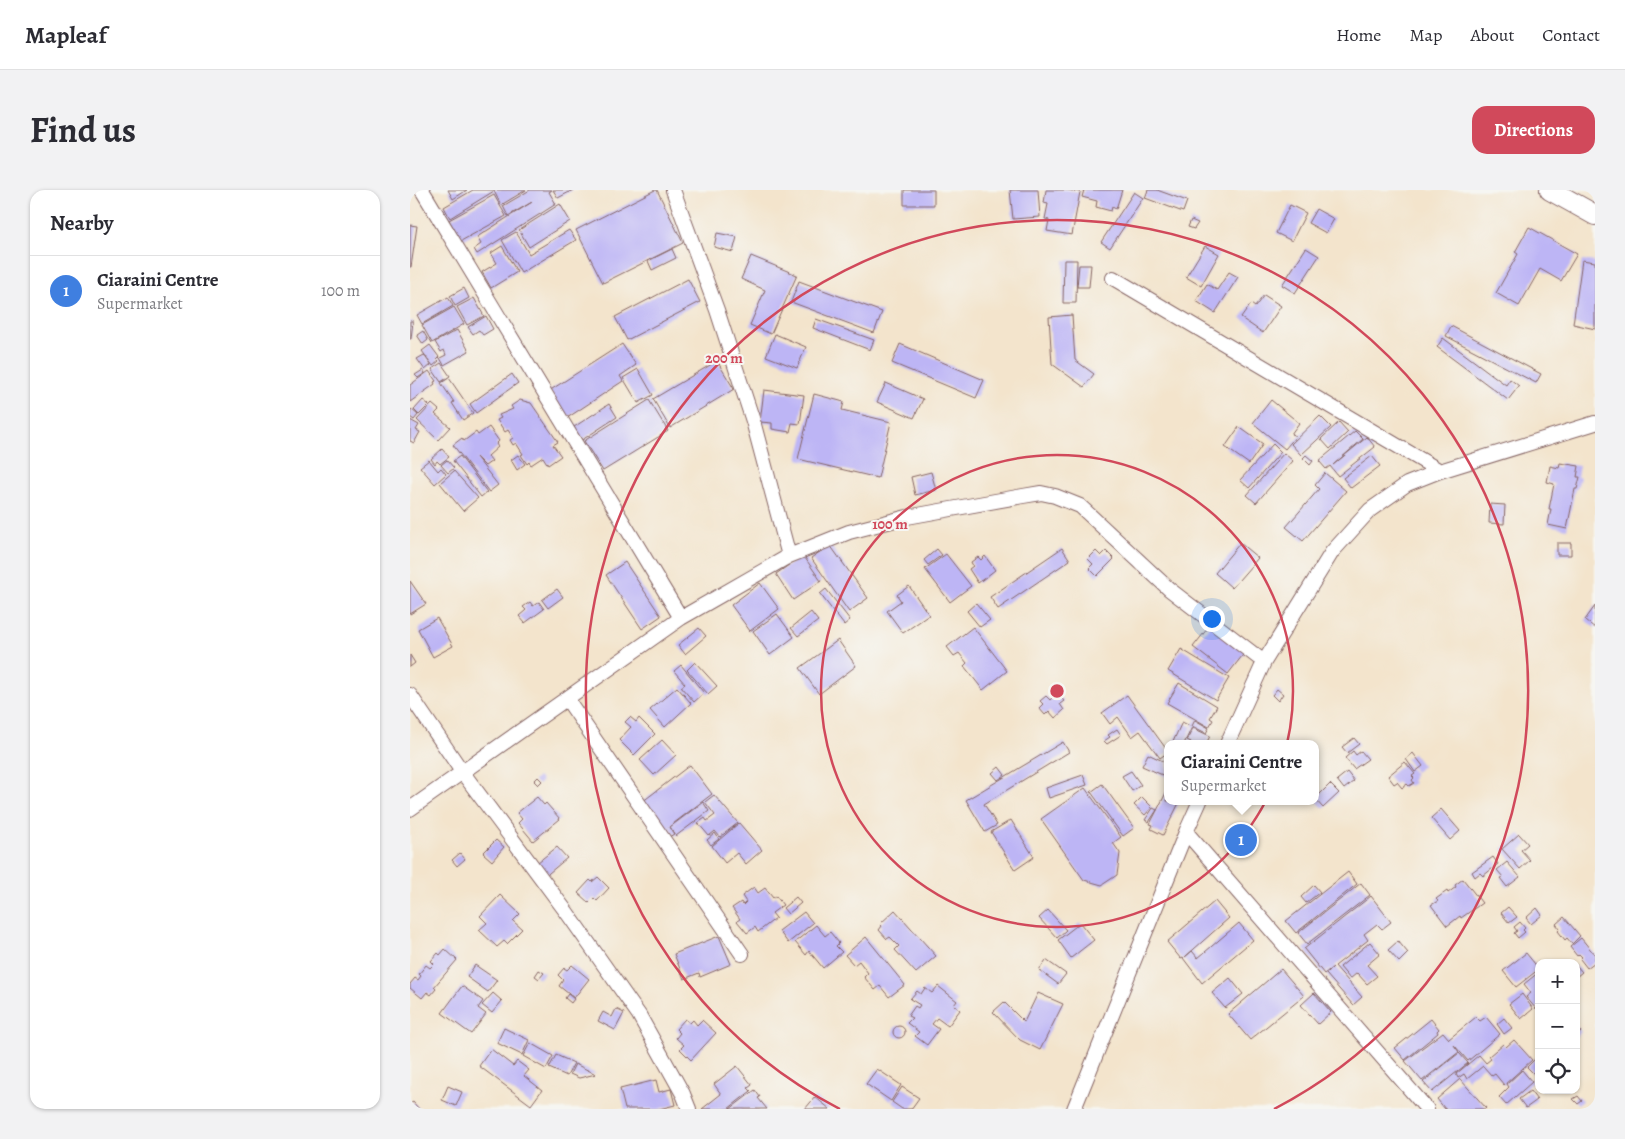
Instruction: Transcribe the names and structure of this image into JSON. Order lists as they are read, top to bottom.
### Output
{
  "page": {
    "header": "Mapleaf",
    "nav": [
      "Home",
      "Map",
      "About",
      "Contact"
    ],
    "title": "Find us",
    "buttons": "Directions",
    "heading": "Nearby",
    "list": [
      {
        "mark": "1",
        "name": "Ciaraini Centre",
        "note": "Supermarket",
        "value": "100 m"
      }
    ],
    "popup": ["Ciaraini Centre", "Supermarket"],
    "pins": "1",
    "map_buttons": ["+", "−"]
  },
  "rings": ["200 m", "100 m"]
}
